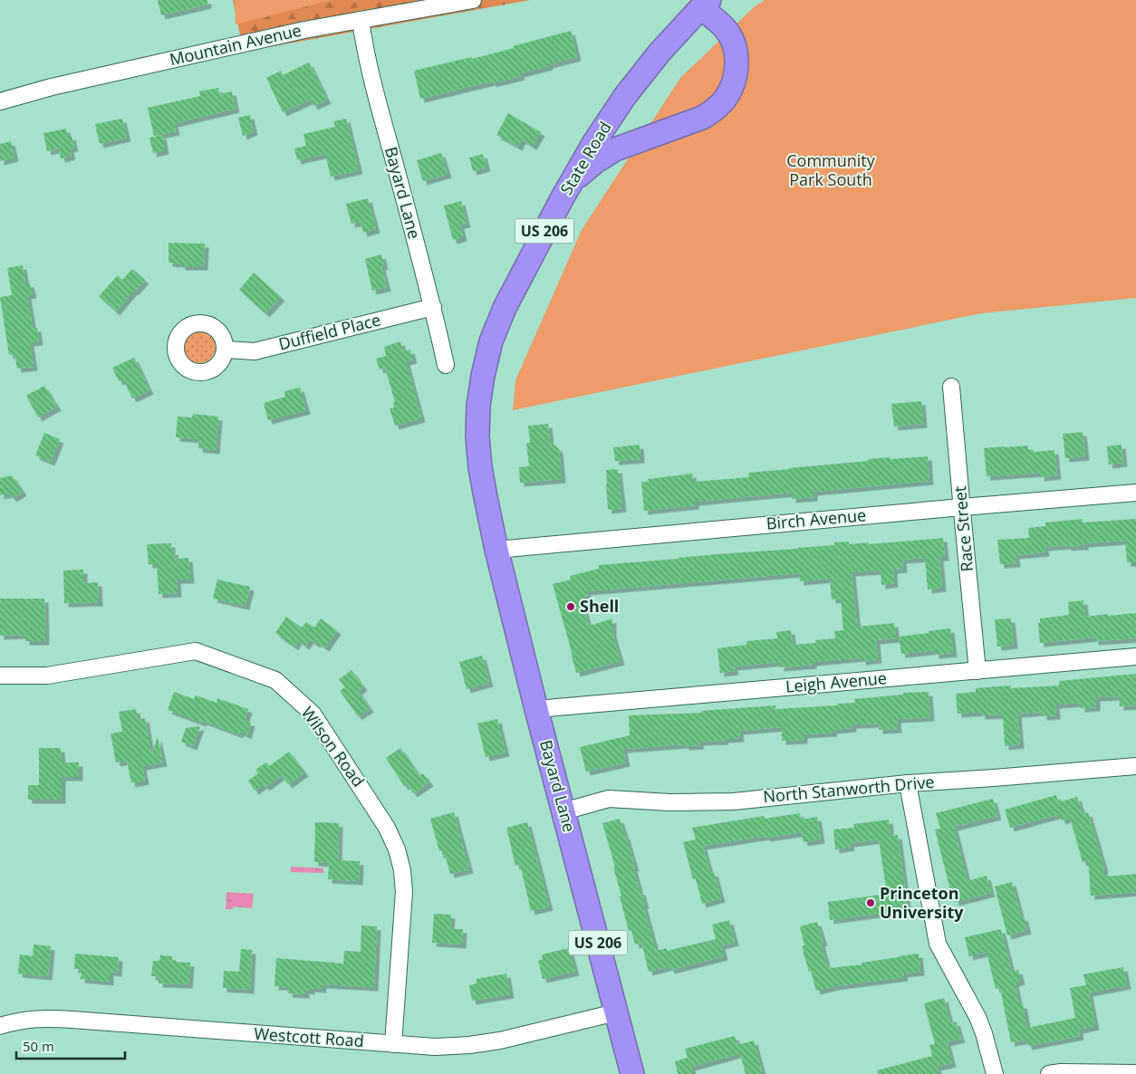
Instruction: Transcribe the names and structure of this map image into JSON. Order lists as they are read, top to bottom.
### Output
{
  "streets": {
    "highway": ["State Road", "Bayard Lane", "US 206"],
    "street": [
      "Mountain Avenue",
      "Duffield Place",
      "Birch Avenue",
      "Race Street",
      "Leigh Avenue",
      "Wilson Road",
      "North Stanworth Drive",
      "Westcott Road"
    ]
  },
  "crossings": [
    ["Mountain Avenue", "Bayard Lane"],
    ["State Road", "Bayard Lane"],
    ["Bayard Lane", "Duffield Place"],
    ["Bayard Lane", "Birch Avenue"],
    ["Bayard Lane", "Leigh Avenue"],
    ["Bayard Lane", "North Stanworth Drive"],
    ["Bayard Lane", "Westcott Road"],
    ["Birch Avenue", "Race Street"],
    ["Race Street", "Leigh Avenue"],
    ["Wilson Road", "Westcott Road"]
  ],
  "parks": ["Community Park South"],
  "places": ["Shell", "Princeton University"],
  "scale_bar": "50 m"
}
